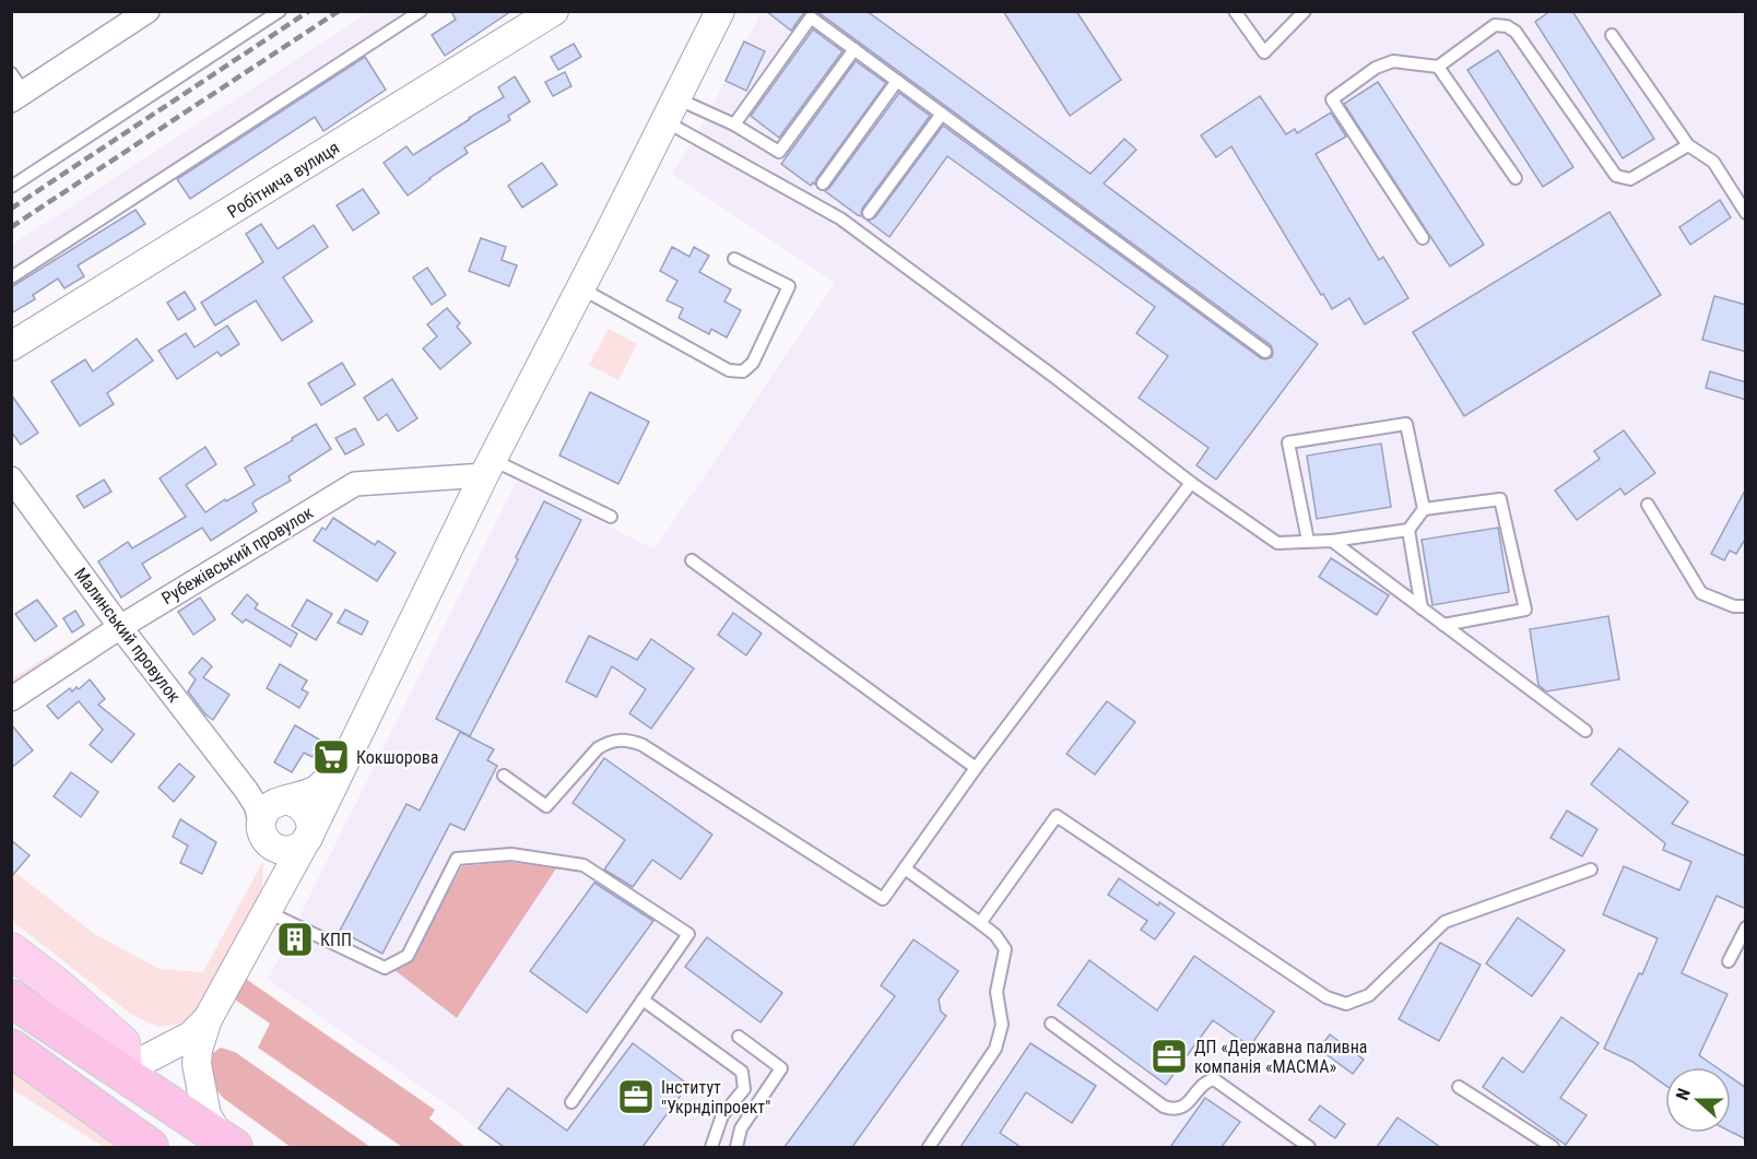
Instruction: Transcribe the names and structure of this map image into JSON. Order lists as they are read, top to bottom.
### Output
{
  "streets": {
    "street": ["Робітнича вулиця", "Рубежівський провулок", "Малинський провулок"]
  },
  "crossings": [
    ["Рубежівський провулок", "Малинський провулок"]
  ],
  "places": {
    "supermarket": ["Кокшорова"],
    "building": ["КПП"],
    "office": ["ДП «Державна паливна компанія «МАСМА»", "Інститут \"Укрндіпроект\""]
  },
  "north": "left"
}
